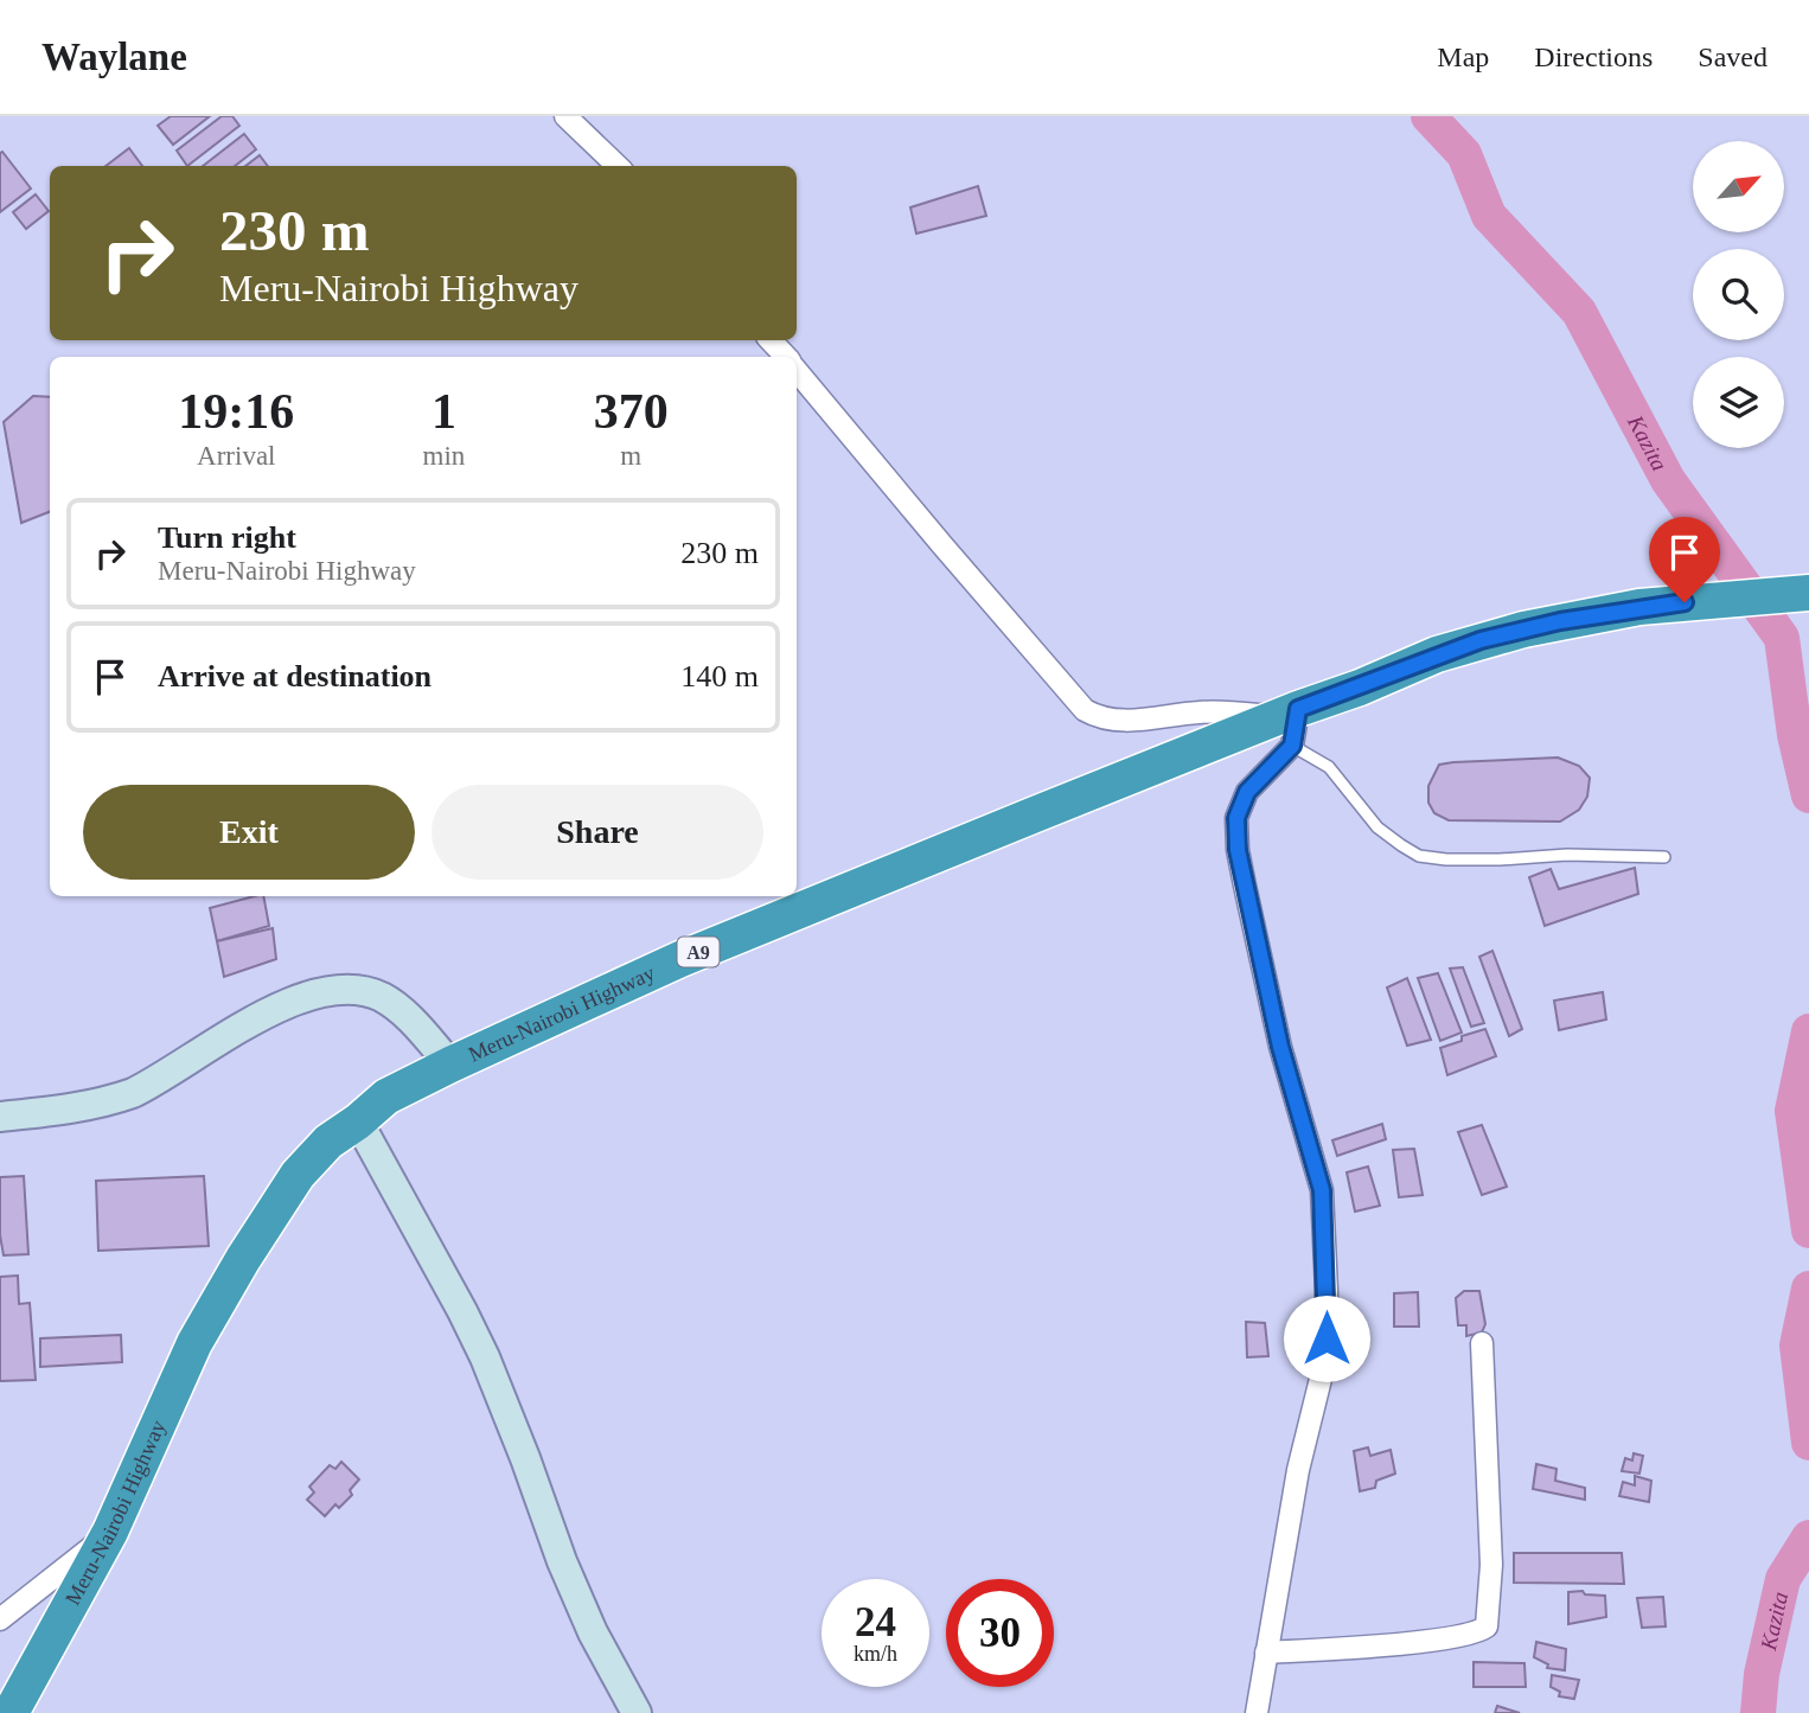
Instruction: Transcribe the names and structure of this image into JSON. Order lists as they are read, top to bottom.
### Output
{
  "streets": {
    "highway": ["A9", "Meru-Nairobi Highway"]
  },
  "water": ["Kazita"],
  "north": "top right",
  "page": {
    "header": "Waylane",
    "nav": ["Map", "Directions", "Saved"],
    "turn": ["230 m", "Meru-Nairobi Highway"],
    "eta": [
      "19:16",
      "Arrival",
      "1",
      "min",
      "370",
      "m"
    ],
    "list": [
      {
        "name": "Turn right",
        "note": "Meru-Nairobi Highway",
        "value": "230 m"
      },
      {
        "name": "Arrive at destination",
        "value": "140 m"
      }
    ],
    "buttons": ["Exit", "Share"],
    "speed": "24 km/h",
    "limit": "30"
  }
}
